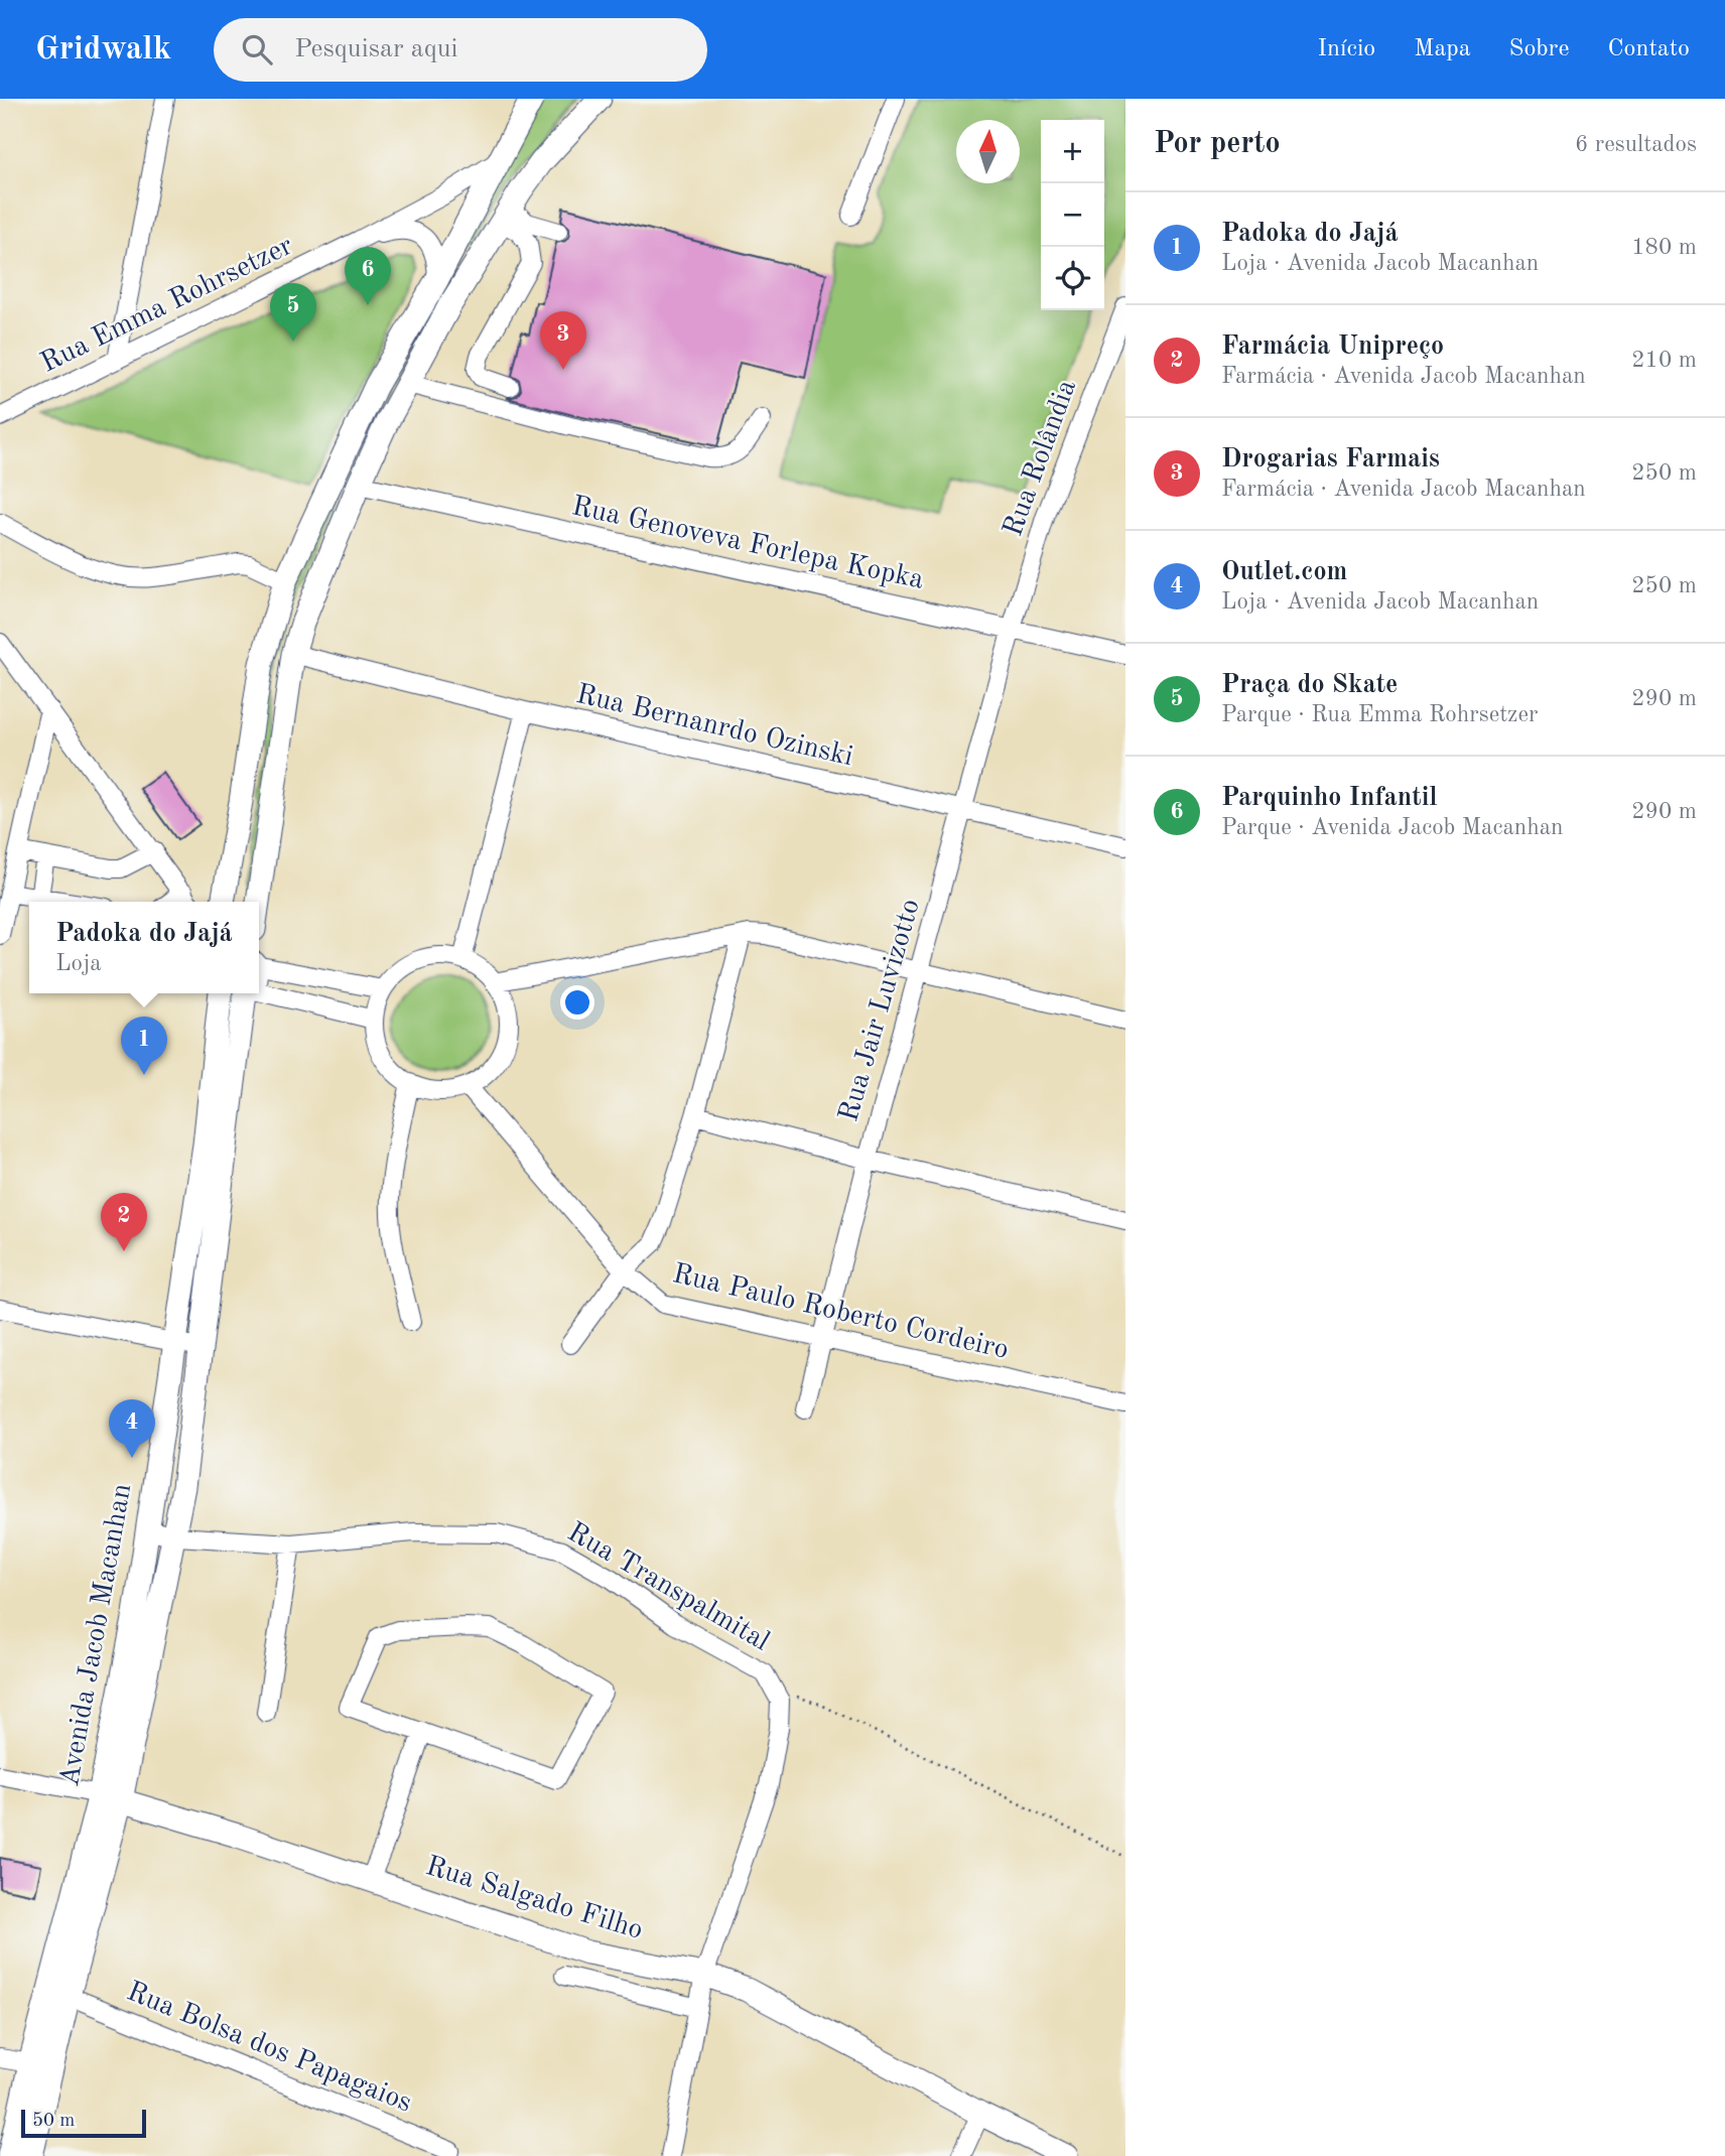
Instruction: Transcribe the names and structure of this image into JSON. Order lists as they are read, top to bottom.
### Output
{
  "streets": {
    "main road": ["Avenida Jacob Macanhan", "Rua Salgado Filho"],
    "street": [
      "Rua Emma Rohrsetzer",
      "Rua Rolândia",
      "Rua Genoveva Forlepa Kopka",
      "Rua Bernanrdo Ozinski",
      "Rua Jair Luvizotto",
      "Rua Paulo Roberto Cordeiro",
      "Rua Transpalmital",
      "Rua Bolsa dos Papagaios"
    ]
  },
  "crossings": [
    ["Rua Rolândia", "Rua Genoveva Forlepa Kopka"],
    ["Rua Rolândia", "Rua Jair Luvizotto"],
    ["Rua Genoveva Forlepa Kopka", "Rua Jair Luvizotto"],
    ["Rua Bernanrdo Ozinski", "Rua Jair Luvizotto"],
    ["Rua Jair Luvizotto", "Rua Paulo Roberto Cordeiro"],
    ["Rua Transpalmital", "Avenida Jacob Macanhan"],
    ["Rua Transpalmital", "Rua Salgado Filho"],
    ["Avenida Jacob Macanhan", "Rua Salgado Filho"],
    ["Avenida Jacob Macanhan", "Rua Bolsa dos Papagaios"]
  ],
  "scale_bar": "50 m",
  "north": "top",
  "page": {
    "header": "Gridwalk",
    "search": "Pesquisar aqui",
    "nav": [
      "Início",
      "Mapa",
      "Sobre",
      "Contato"
    ],
    "heading": ["Por perto", "6 resultados"],
    "map_buttons": ["+", "−"],
    "list": [
      {
        "mark": "1",
        "name": "Padoka do Jajá",
        "note": "Loja · Avenida Jacob Macanhan",
        "value": "180 m"
      },
      {
        "mark": "2",
        "name": "Farmácia Unipreço",
        "note": "Farmácia · Avenida Jacob Macanhan",
        "value": "210 m"
      },
      {
        "mark": "3",
        "name": "Drogarias Farmais",
        "note": "Farmácia · Avenida Jacob Macanhan",
        "value": "250 m"
      },
      {
        "mark": "4",
        "name": "Outlet.com",
        "note": "Loja · Avenida Jacob Macanhan",
        "value": "250 m"
      },
      {
        "mark": "5",
        "name": "Praça do Skate",
        "note": "Parque · Rua Emma Rohrsetzer",
        "value": "290 m"
      },
      {
        "mark": "6",
        "name": "Parquinho Infantil",
        "note": "Parque · Avenida Jacob Macanhan",
        "value": "290 m"
      }
    ],
    "pins": [
      "6",
      "5",
      "3",
      "1",
      "2",
      "4"
    ],
    "popup": ["Padoka do Jajá", "Loja"],
    "scale": "50 m"
  }
}
